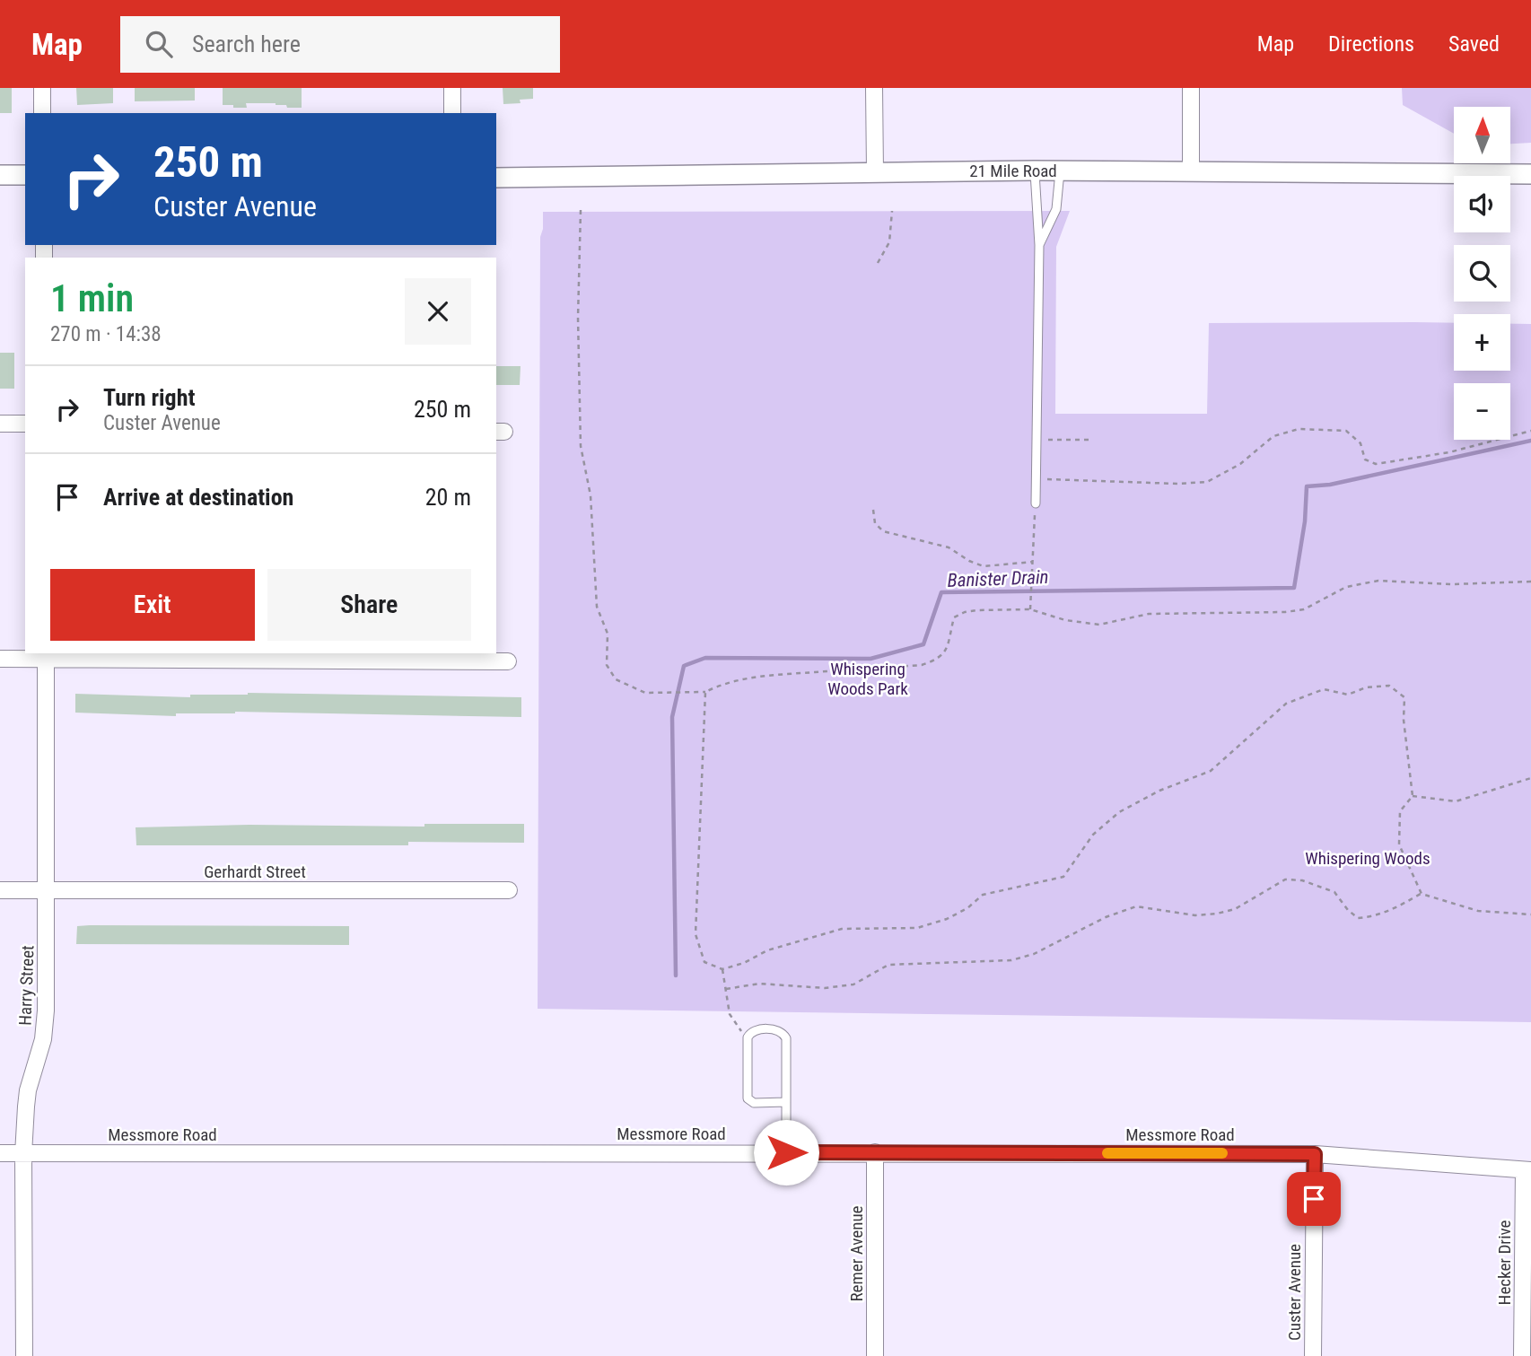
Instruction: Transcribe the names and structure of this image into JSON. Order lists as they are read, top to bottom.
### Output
{
  "streets": {
    "street": [
      "21 Mile Road",
      "Gerhardt Street",
      "Harry Street",
      "Messmore Road",
      "Remer Avenue",
      "Hecker Drive",
      "Custer Avenue"
    ]
  },
  "crossings": [
    ["Gerhardt Street", "Harry Street"],
    ["Harry Street", "Messmore Road"],
    ["Messmore Road", "Remer Avenue"],
    ["Messmore Road", "Hecker Drive"],
    ["Messmore Road", "Custer Avenue"]
  ],
  "water": ["Banister Drain"],
  "parks": ["Whispering Woods Park", "Whispering Woods"],
  "north": "top",
  "page": {
    "header": "Map",
    "search": "Search here",
    "nav": ["Map", "Directions", "Saved"],
    "map_buttons": ["+", "−"],
    "turn": ["250 m", "Custer Avenue"],
    "heading": ["1 min", "270 m · 14:38"],
    "list": [
      {
        "name": "Turn right",
        "note": "Custer Avenue",
        "value": "250 m"
      },
      {
        "name": "Arrive at destination",
        "value": "20 m"
      }
    ],
    "buttons": ["Exit", "Share"]
  }
}
